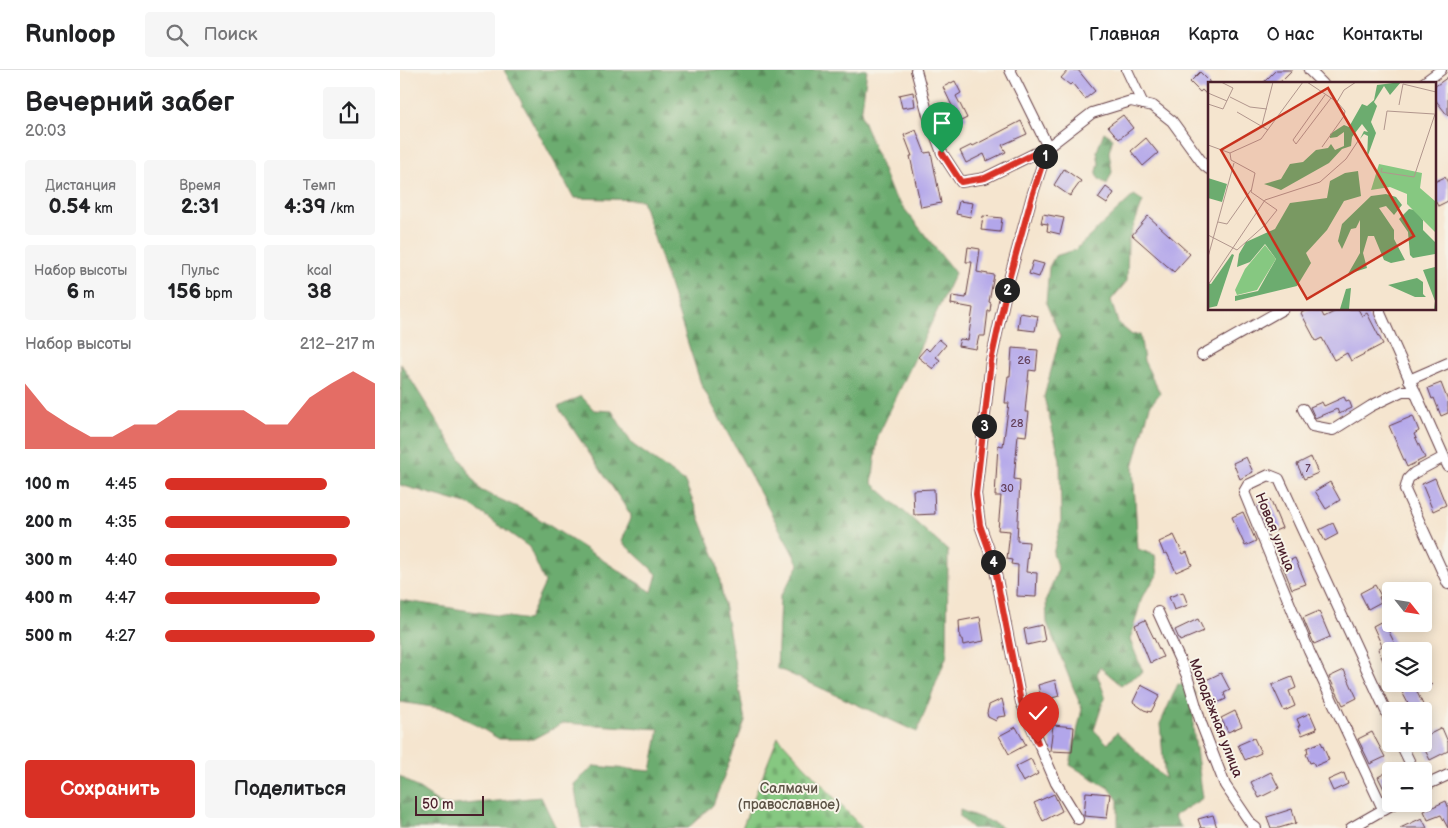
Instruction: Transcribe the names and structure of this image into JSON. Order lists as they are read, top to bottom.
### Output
{
  "streets": {
    "street": ["Новая улица", "Молодёжная улица"]
  },
  "parks": ["Салмачи (православное)"],
  "house_numbers": [
    "26",
    "28",
    "7",
    "30"
  ],
  "scale_bar": "50 m",
  "north": "bottom right",
  "page": {
    "header": "Runloop",
    "search": "Поиск",
    "nav": [
      "Главная",
      "Карта",
      "О нас",
      "Контакты"
    ],
    "heading": ["Вечерний забег", "20:03"],
    "pins": [
      "1",
      "2",
      "3",
      "4"
    ],
    "stats": [
      ["Дистанция", "0.54 km"],
      ["Время", "2:31"],
      ["Темп", "4:39 /km"],
      ["Набор высоты", "6 m"],
      ["Пульс", "156 bpm"],
      ["kcal", "38"]
    ],
    "chart": ["Набор высоты", "212–217 m"],
    "list": [
      {
        "name": "100 m",
        "note": "4:45"
      },
      {
        "name": "200 m",
        "note": "4:35"
      },
      {
        "name": "300 m",
        "note": "4:40"
      },
      {
        "name": "400 m",
        "note": "4:47"
      },
      {
        "name": "500 m",
        "note": "4:27"
      }
    ],
    "map_buttons": ["+", "−"],
    "buttons": ["Сохранить", "Поделиться"],
    "scale": "50 m"
  }
}
